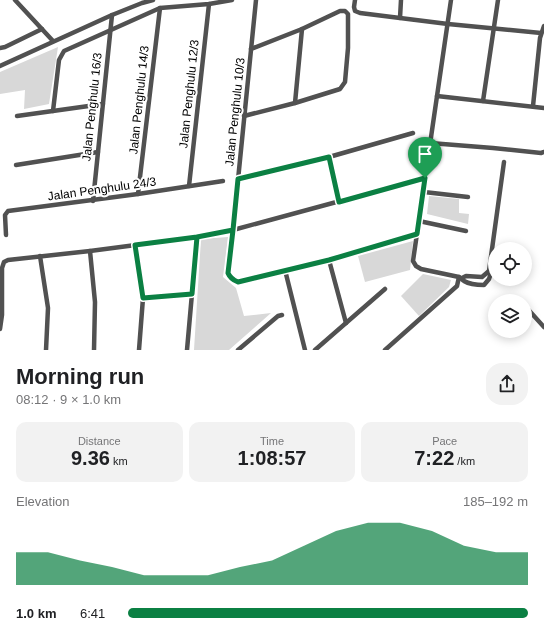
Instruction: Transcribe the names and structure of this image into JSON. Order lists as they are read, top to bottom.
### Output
{
  "streets": {
    "street": [
      "Jalan Penghulu 12/3",
      "Jalan Penghulu 14/3",
      "Jalan Penghulu 16/3",
      "Jalan Penghulu 10/3",
      "Jalan Penghulu 24/3"
    ]
  },
  "crossings": [
    ["Jalan Penghulu 12/3", "Jalan Penghulu 24/3"],
    ["Jalan Penghulu 14/3", "Jalan Penghulu 24/3"],
    ["Jalan Penghulu 16/3", "Jalan Penghulu 24/3"]
  ],
  "page": {
    "heading": ["Morning run", "08:12 · 9 × 1.0 km"],
    "stats": [
      ["Distance", "9.36 km"],
      ["Time", "1:08:57"],
      ["Pace", "7:22 /km"]
    ],
    "chart": ["Elevation", "185–192 m"],
    "list": [
      {
        "name": "1.0 km",
        "note": "6:41"
      }
    ]
  }
}
